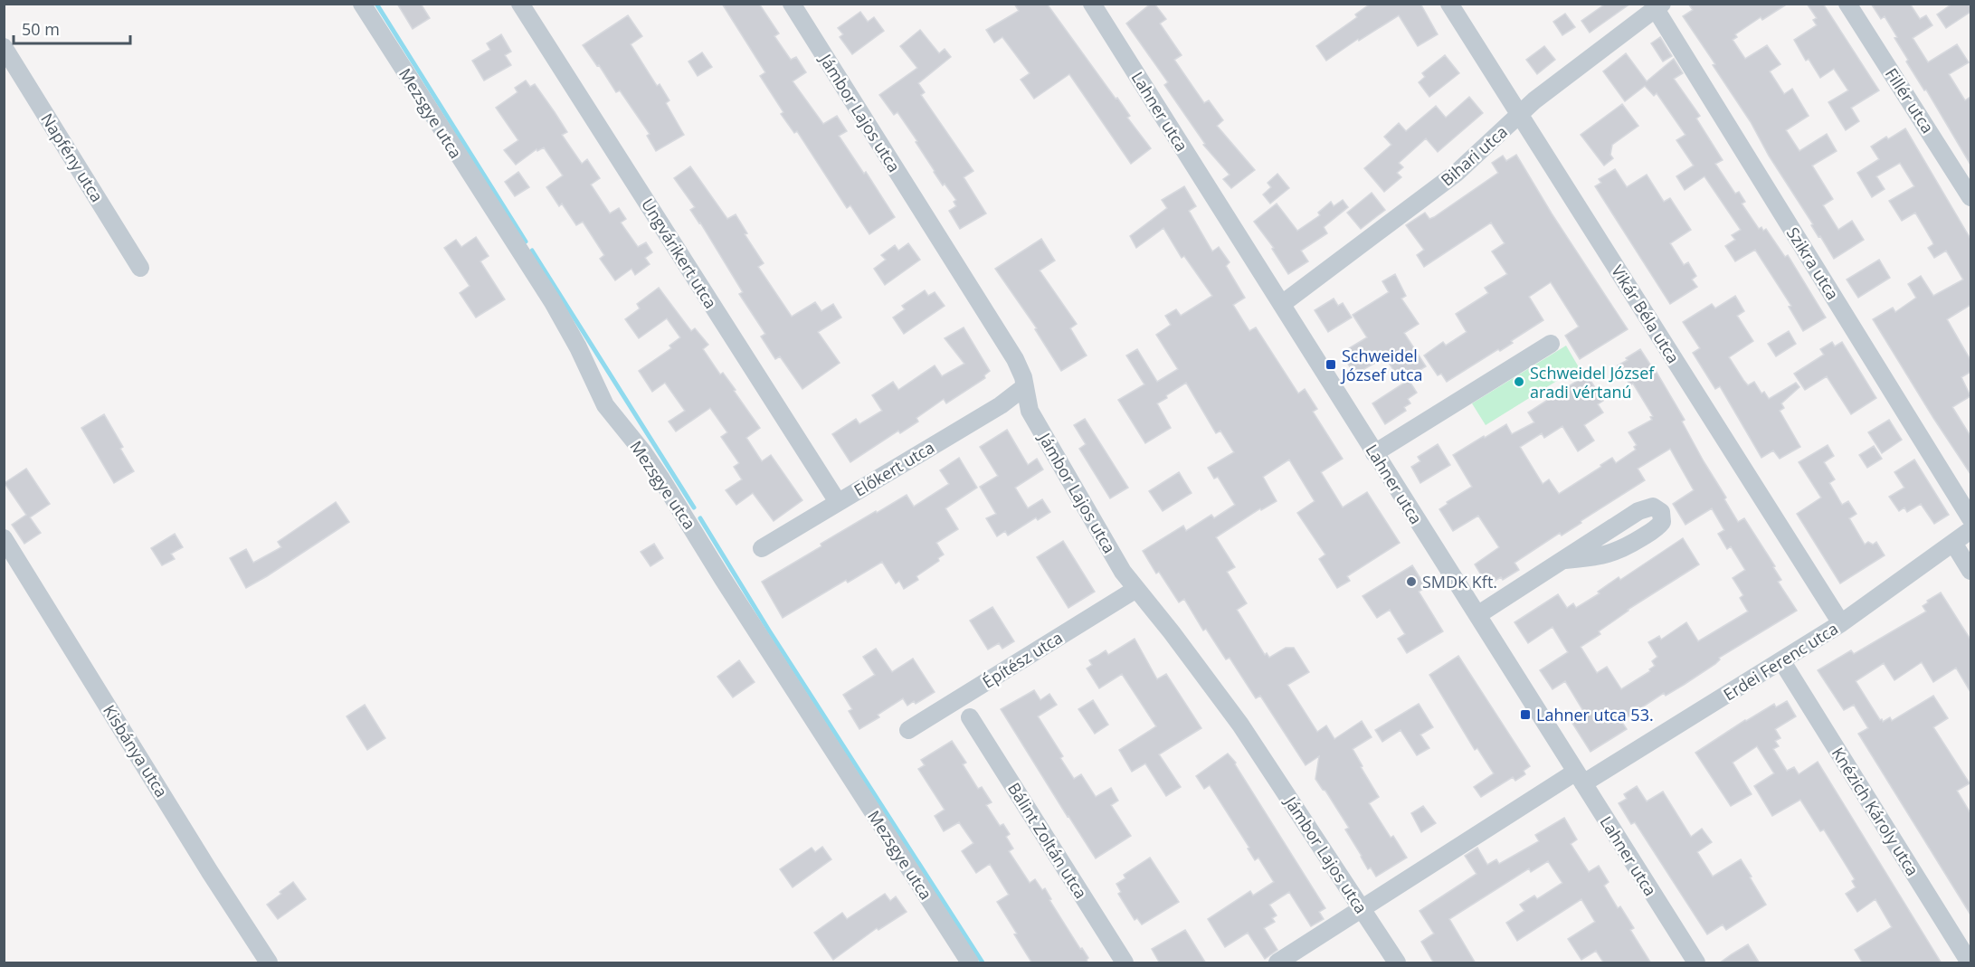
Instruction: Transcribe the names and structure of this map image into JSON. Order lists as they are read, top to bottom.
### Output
{
  "streets": {
    "street": [
      "Fillér utca",
      "Lahner utca",
      "Mezsgye utca",
      "Jámbor Lajos utca",
      "Bihari utca",
      "Napfény utca",
      "Ungvárikert utca",
      "Szikra utca",
      "Vikár Béla utca",
      "Előkert utca",
      "Építész utca",
      "Erdei Ferenc utca",
      "Kisbánya utca",
      "Knézich Károly utca",
      "Bálint Zoltán utca"
    ]
  },
  "crossings": [
    ["Lahner utca", "Bihari utca"],
    ["Lahner utca", "Erdei Ferenc utca"],
    ["Jámbor Lajos utca", "Előkert utca"],
    ["Jámbor Lajos utca", "Építész utca"],
    ["Jámbor Lajos utca", "Erdei Ferenc utca"],
    ["Bihari utca", "Szikra utca"],
    ["Bihari utca", "Vikár Béla utca"],
    ["Ungvárikert utca", "Előkert utca"],
    ["Vikár Béla utca", "Erdei Ferenc utca"],
    ["Erdei Ferenc utca", "Knézich Károly utca"]
  ],
  "places": {
    "transit": ["Schweidel József utca", "Lahner utca 53."],
    "other": ["Schweidel József aradi vértanú", "SMDK Kft."]
  },
  "scale_bar": "50 m"
}
